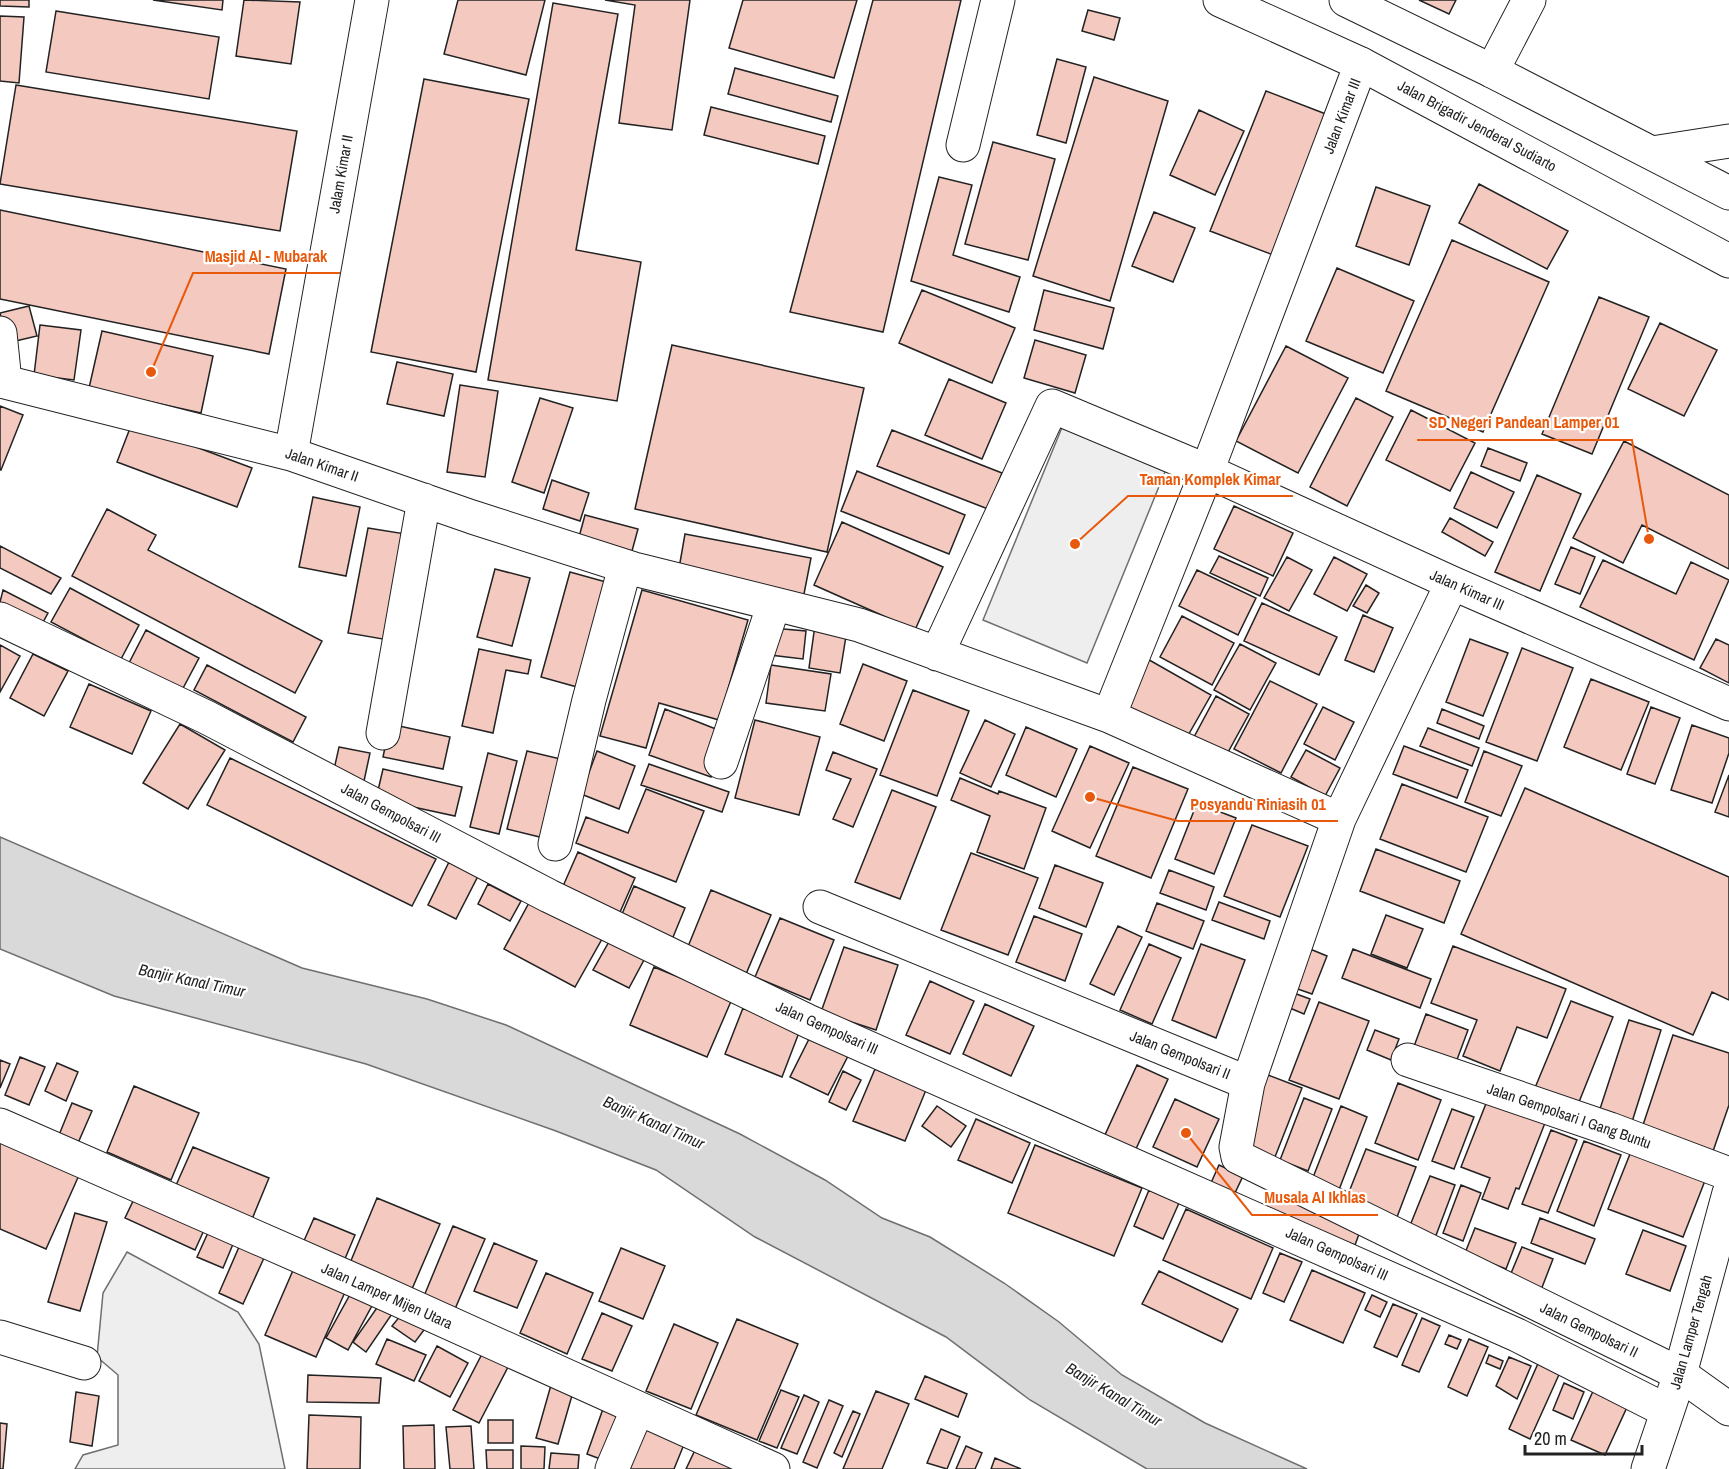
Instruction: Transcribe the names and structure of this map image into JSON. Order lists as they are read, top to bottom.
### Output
{
  "streets": {
    "street": [
      "Jalan Kimar III",
      "Jalan Brigadir Jenderal Sudiarto",
      "Jalam Kimar II",
      "Jalan Kimar II",
      "Jalan Gempolsari III",
      "Jalan Gempolsari II",
      "Jalan Gempolsari I Gang Buntu",
      "Jalan Lamper Mijen Utara",
      "Jalan Lamper Tengah"
    ]
  },
  "crossings": [
    ["Jalan Kimar III", "Jalan Brigadir Jenderal Sudiarto"],
    ["Jalan Kimar III", "Jalan Kimar II"],
    ["Jalam Kimar II", "Jalan Kimar II"],
    ["Jalan Gempolsari III", "Jalan Lamper Tengah"],
    ["Jalan Gempolsari II", "Jalan Lamper Tengah"]
  ],
  "water": ["Banjir Kanal Timur"],
  "places": [
    "Masjid Al - Mubarak",
    "SD Negeri Pandean Lamper 01",
    "Taman Komplek Kimar",
    "Posyandu Riniasih 01",
    "Musala Al Ikhlas"
  ],
  "scale_bar": "20 m"
}
